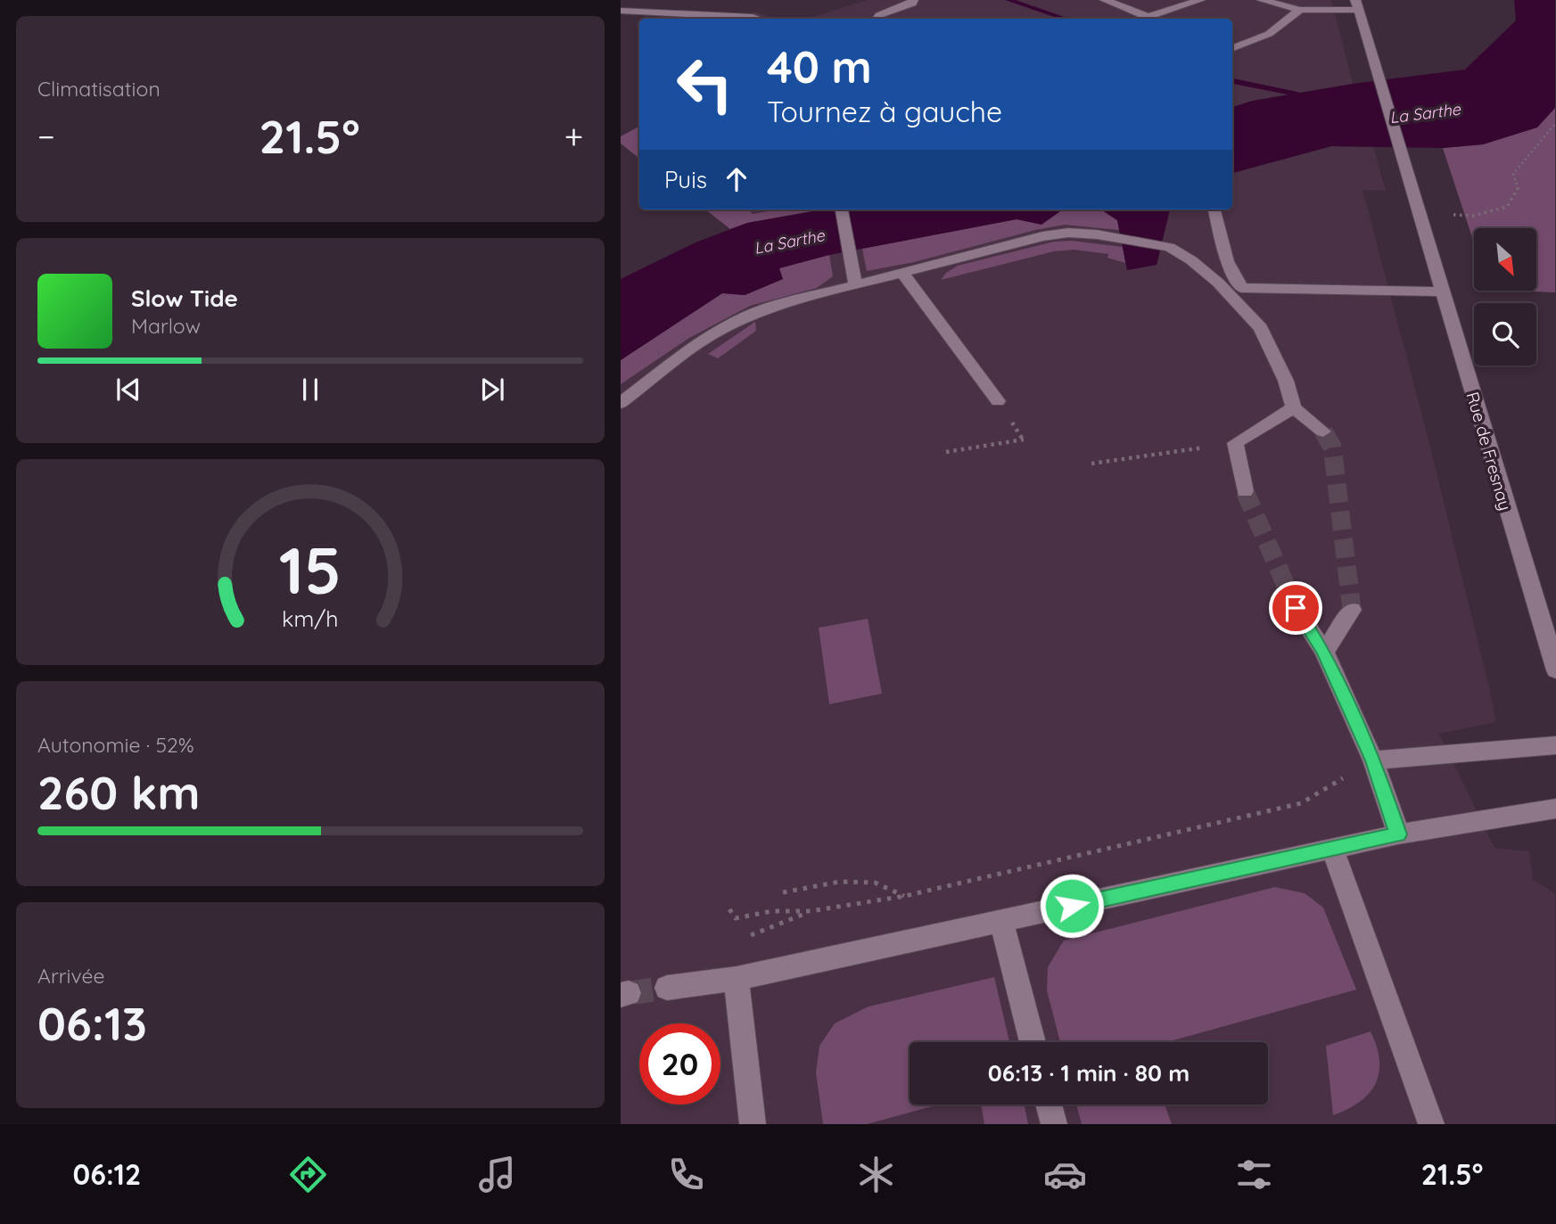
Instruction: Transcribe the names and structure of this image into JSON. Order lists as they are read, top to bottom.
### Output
{
  "streets": {
    "street": ["Rue de Fresnay"]
  },
  "water": ["La Sarthe"],
  "north": "bottom right",
  "page": {
    "tile": [
      "Climatisation",
      ["Autonomie · 52%", "260 km"],
      ["Arrivée", "06:13"]
    ],
    "turn": ["40 m", "Tournez à gauche"],
    "heat": ["−", "21.5°", "+"],
    "then": "Puis",
    "song": ["Slow Tide", "Marlow"],
    "limit": "20",
    "trip": "06:13 · 1 min · 80 m",
    "tabs": ["06:12", "21.5°"],
    "gauge": ["15", "km/h"]
  }
}
